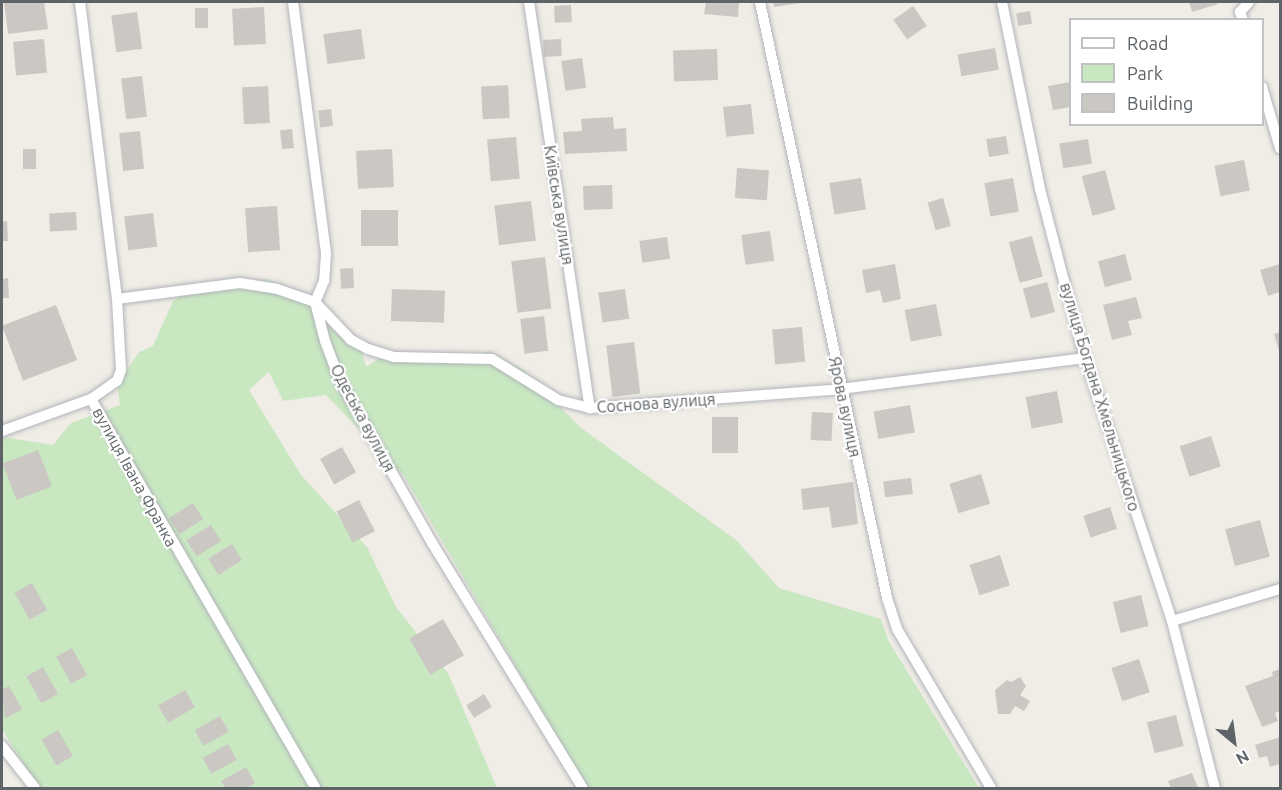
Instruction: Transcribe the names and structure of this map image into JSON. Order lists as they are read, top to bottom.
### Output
{
  "streets": {
    "street": [
      "Київська вулиця",
      "вулиця Богдана Хмельницького",
      "Соснова вулиця",
      "Ярова вулиця",
      "Одеська вулиця",
      "вулиця Івана Франка"
    ]
  },
  "crossings": [
    ["Київська вулиця", "Соснова вулиця"],
    ["вулиця Богдана Хмельницького", "Соснова вулиця"],
    ["Соснова вулиця", "Ярова вулиця"],
    ["Соснова вулиця", "Одеська вулиця"],
    ["Соснова вулиця", "вулиця Івана Франка"]
  ],
  "legend": ["Road", "Park", "Building"],
  "north": "bottom right"
}
